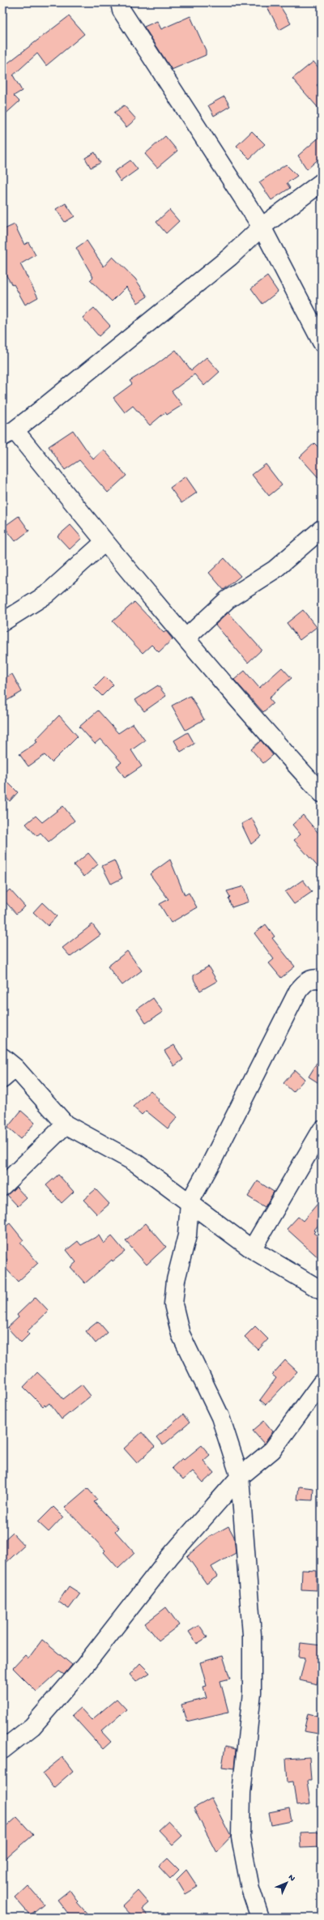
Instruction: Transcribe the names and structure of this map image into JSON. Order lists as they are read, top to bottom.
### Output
{
  "north": "top right"
}
